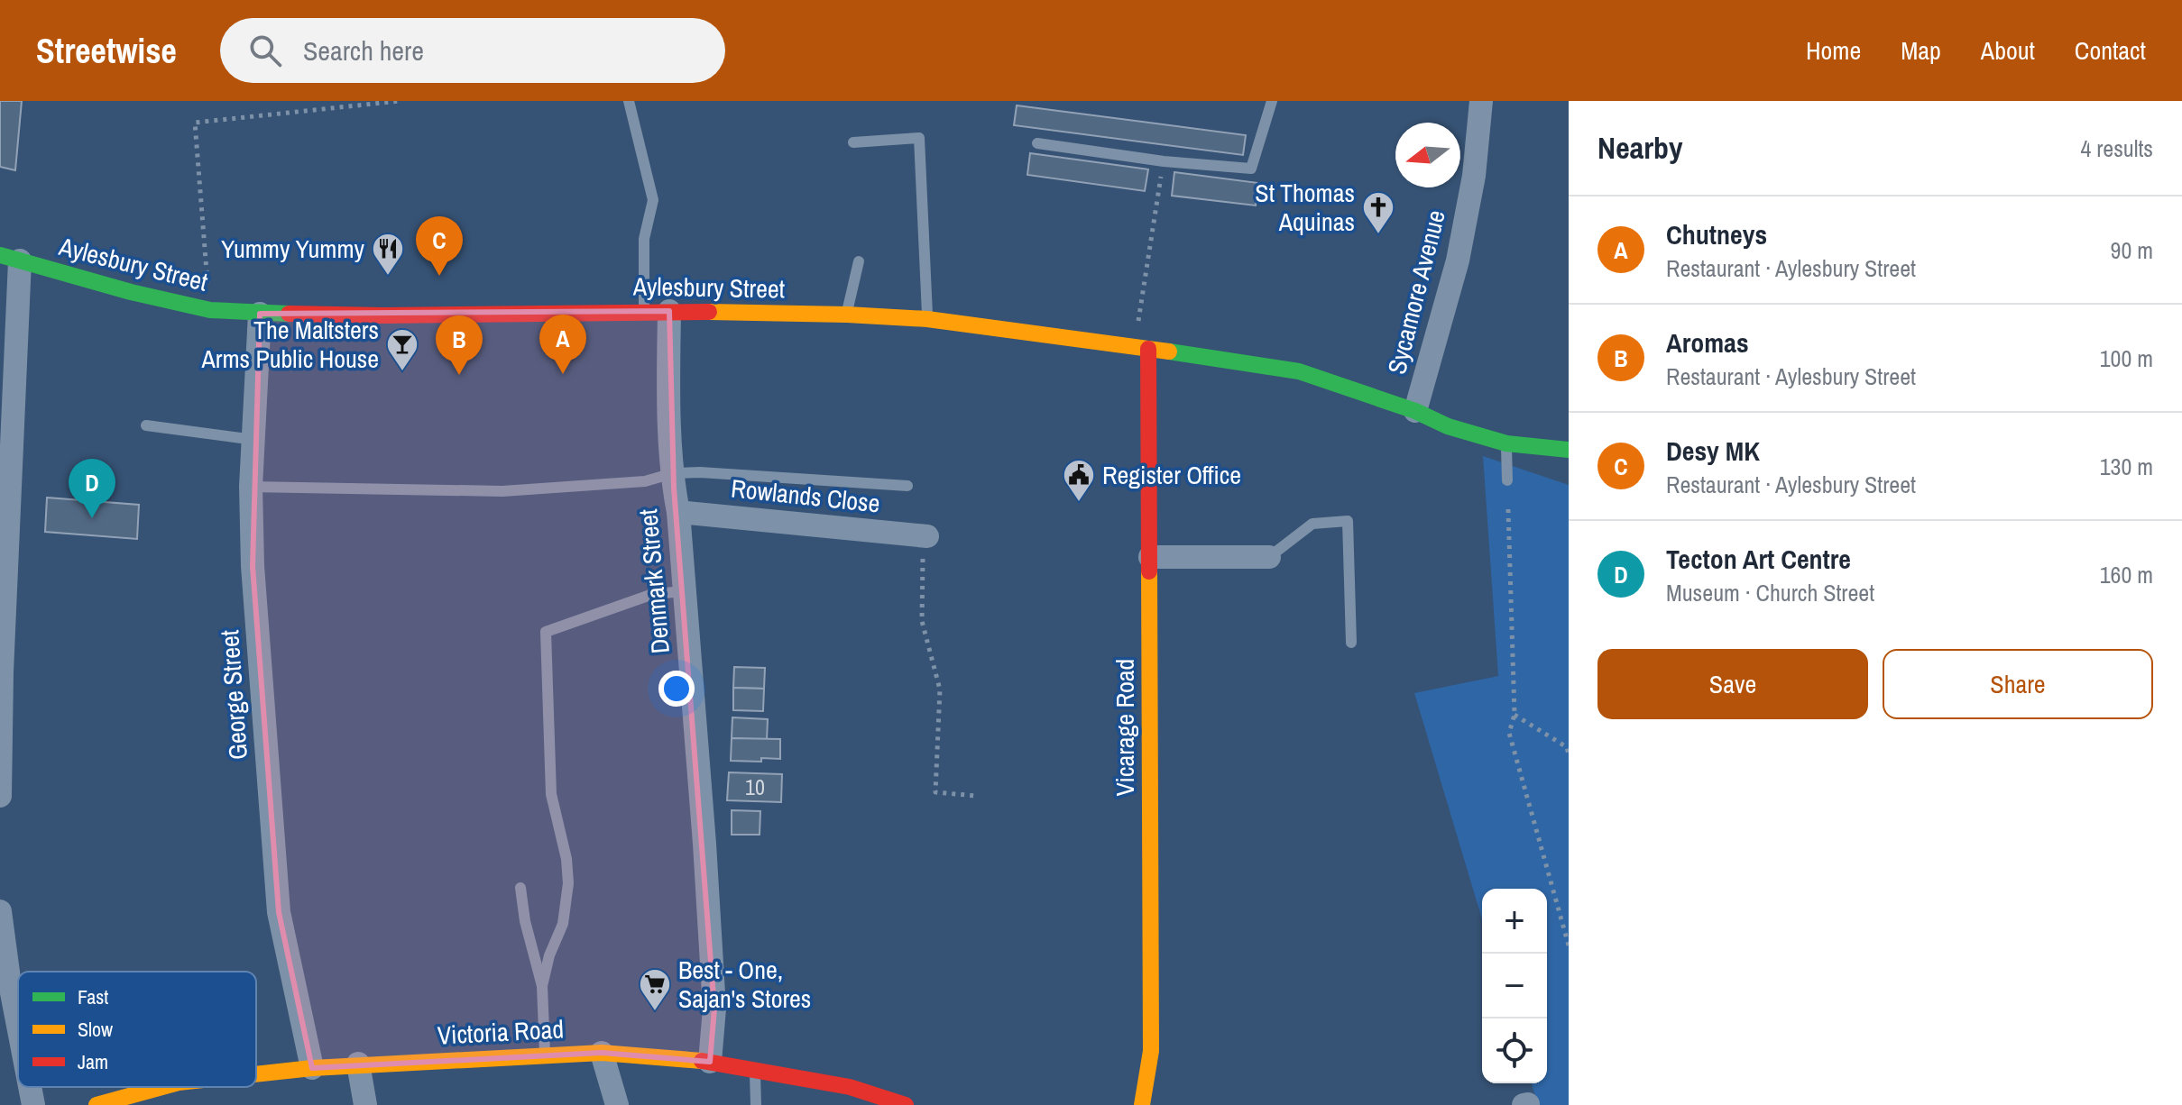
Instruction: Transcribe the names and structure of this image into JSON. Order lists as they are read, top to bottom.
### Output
{
  "streets": {
    "street": [
      "Aylesbury Street",
      "Sycamore Avenue",
      "Rowlands Close",
      "Denmark Street",
      "George Street",
      "Vicarage Road",
      "Victoria Road"
    ]
  },
  "crossings": [
    ["Aylesbury Street", "Sycamore Avenue"],
    ["Aylesbury Street", "Denmark Street"],
    ["Aylesbury Street", "George Street"],
    ["Aylesbury Street", "Vicarage Road"],
    ["Rowlands Close", "Denmark Street"],
    ["Denmark Street", "Victoria Road"],
    ["George Street", "Victoria Road"]
  ],
  "places": {
    "church": ["St Thomas Aquinas"],
    "restaurant": ["Yummy Yummy"],
    "bar": ["The Maltsters Arms Public House"],
    "public building": ["Register Office"],
    "supermarket": ["Best - One, Sajan's Stores"]
  },
  "house_numbers": ["10"],
  "legend": ["Fast", "Slow", "Jam"],
  "north": "left",
  "page": {
    "header": "Streetwise",
    "search": "Search here",
    "nav": [
      "Home",
      "Map",
      "About",
      "Contact"
    ],
    "heading": ["Nearby", "4 results"],
    "list": [
      {
        "mark": "A",
        "name": "Chutneys",
        "note": "Restaurant · Aylesbury Street",
        "value": "90 m"
      },
      {
        "mark": "B",
        "name": "Aromas",
        "note": "Restaurant · Aylesbury Street",
        "value": "100 m"
      },
      {
        "mark": "C",
        "name": "Desy MK",
        "note": "Restaurant · Aylesbury Street",
        "value": "130 m"
      },
      {
        "mark": "D",
        "name": "Tecton Art Centre",
        "note": "Museum · Church Street",
        "value": "160 m"
      }
    ],
    "pins": [
      "C",
      "A",
      "B",
      "D"
    ],
    "buttons": ["Save", "Share"],
    "map_buttons": ["+", "−"]
  }
}
